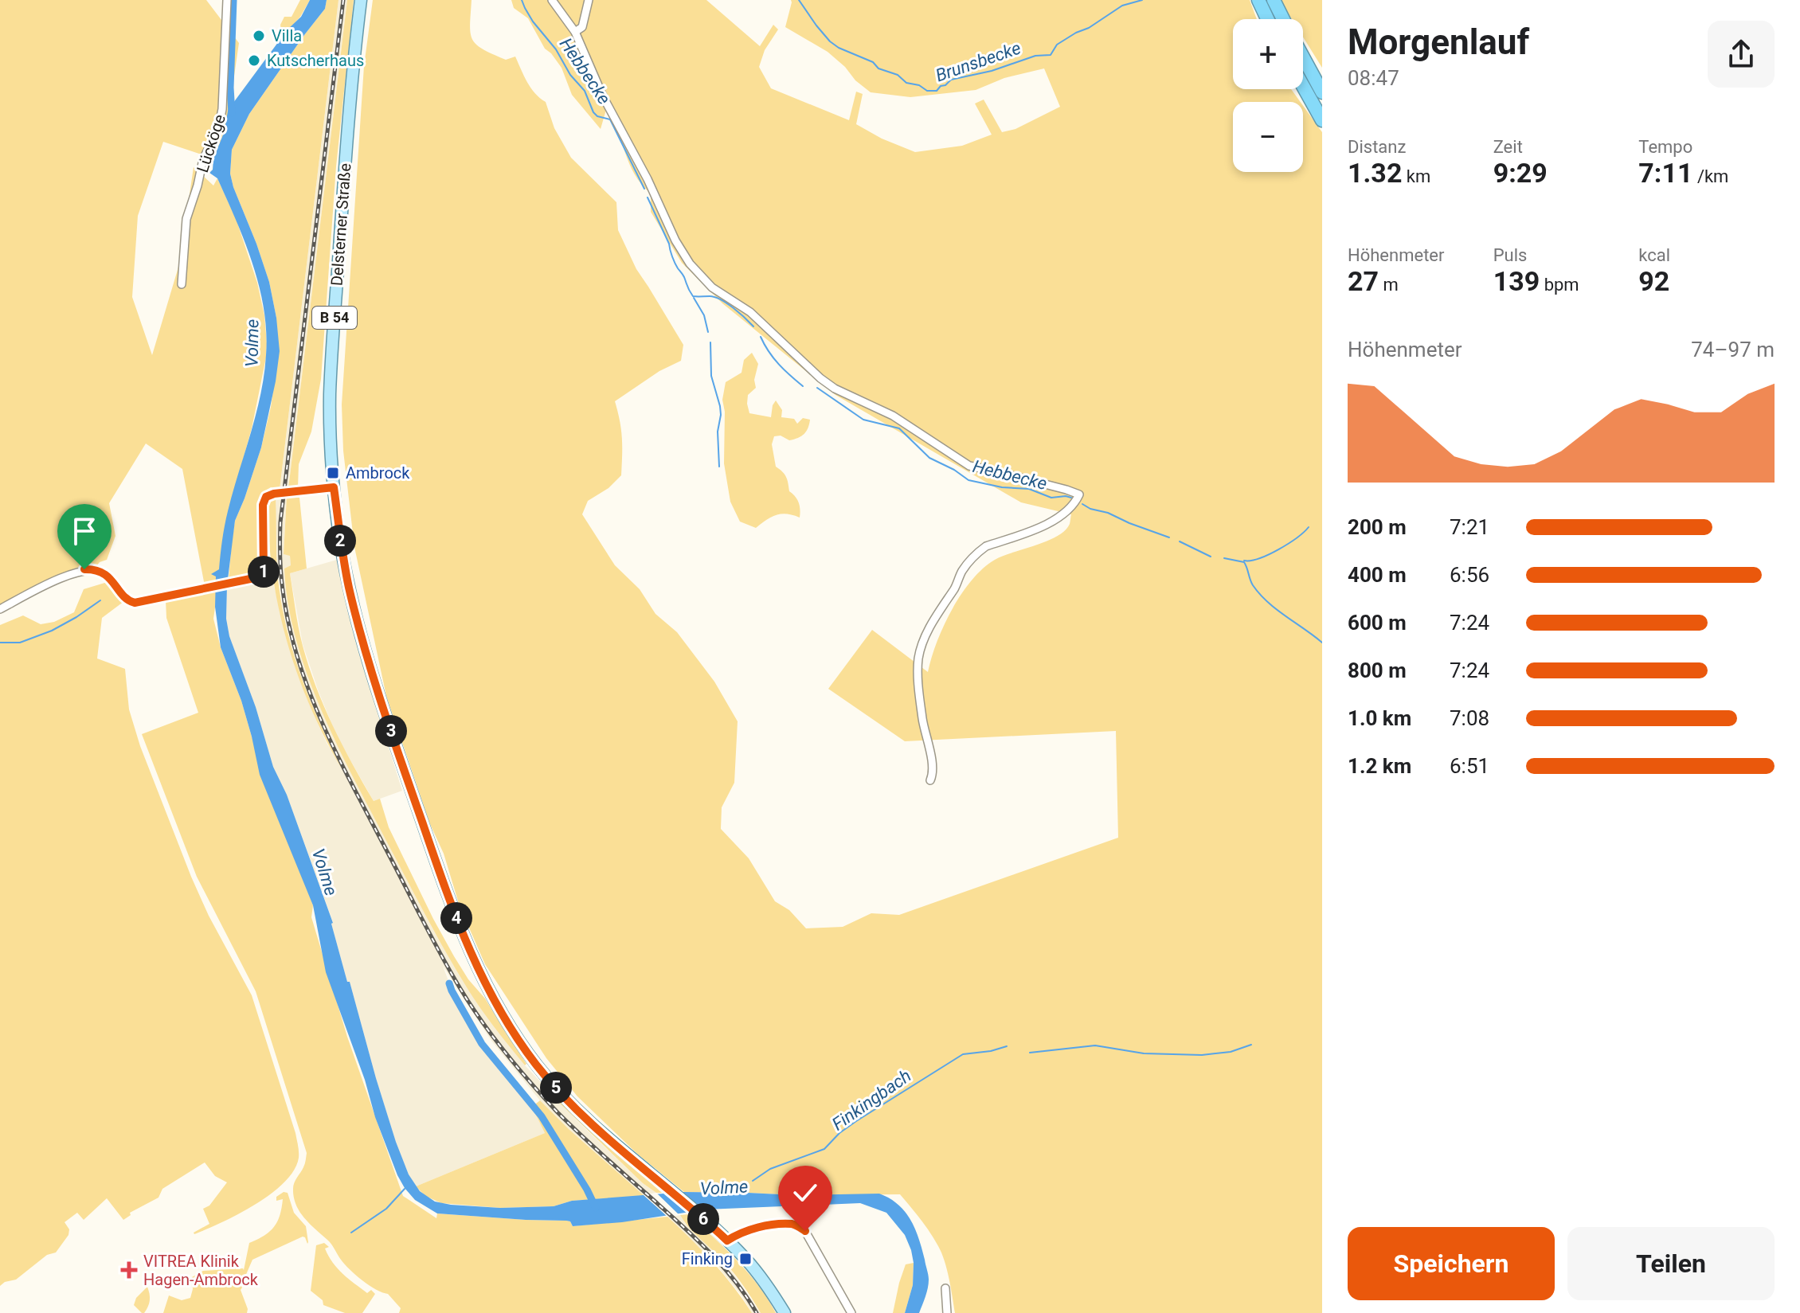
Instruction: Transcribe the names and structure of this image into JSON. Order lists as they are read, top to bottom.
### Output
{
  "streets": {
    "main road": ["Delsterner Straße", "B 54"],
    "street": ["Lücköge"]
  },
  "crossings": [
    ["Delsterner Straße", "B 54"]
  ],
  "water": [
    "Brunsbecke",
    "Hebbecke",
    "Volme",
    "Finkingbach"
  ],
  "places": {
    "other": ["Villa", "Kutscherhaus"],
    "transit": ["Ambrock", "Finking"],
    "health": ["VITREA Klinik Hagen-Ambrock"]
  },
  "page": {
    "heading": ["Morgenlauf", "08:47"],
    "map_buttons": ["+", "−"],
    "stats": [
      ["Distanz", "1.32 km"],
      ["Zeit", "9:29"],
      ["Tempo", "7:11 /km"],
      ["Höhenmeter", "27 m"],
      ["Puls", "139 bpm"],
      ["kcal", "92"]
    ],
    "chart": ["Höhenmeter", "74–97 m"],
    "list": [
      {
        "name": "200 m",
        "note": "7:21"
      },
      {
        "name": "400 m",
        "note": "6:56"
      },
      {
        "name": "600 m",
        "note": "7:24"
      },
      {
        "name": "800 m",
        "note": "7:24"
      },
      {
        "name": "1.0 km",
        "note": "7:08"
      },
      {
        "name": "1.2 km",
        "note": "6:51"
      }
    ],
    "pins": [
      "2",
      "1",
      "3",
      "4",
      "5",
      "6"
    ],
    "buttons": ["Speichern", "Teilen"]
  }
}
